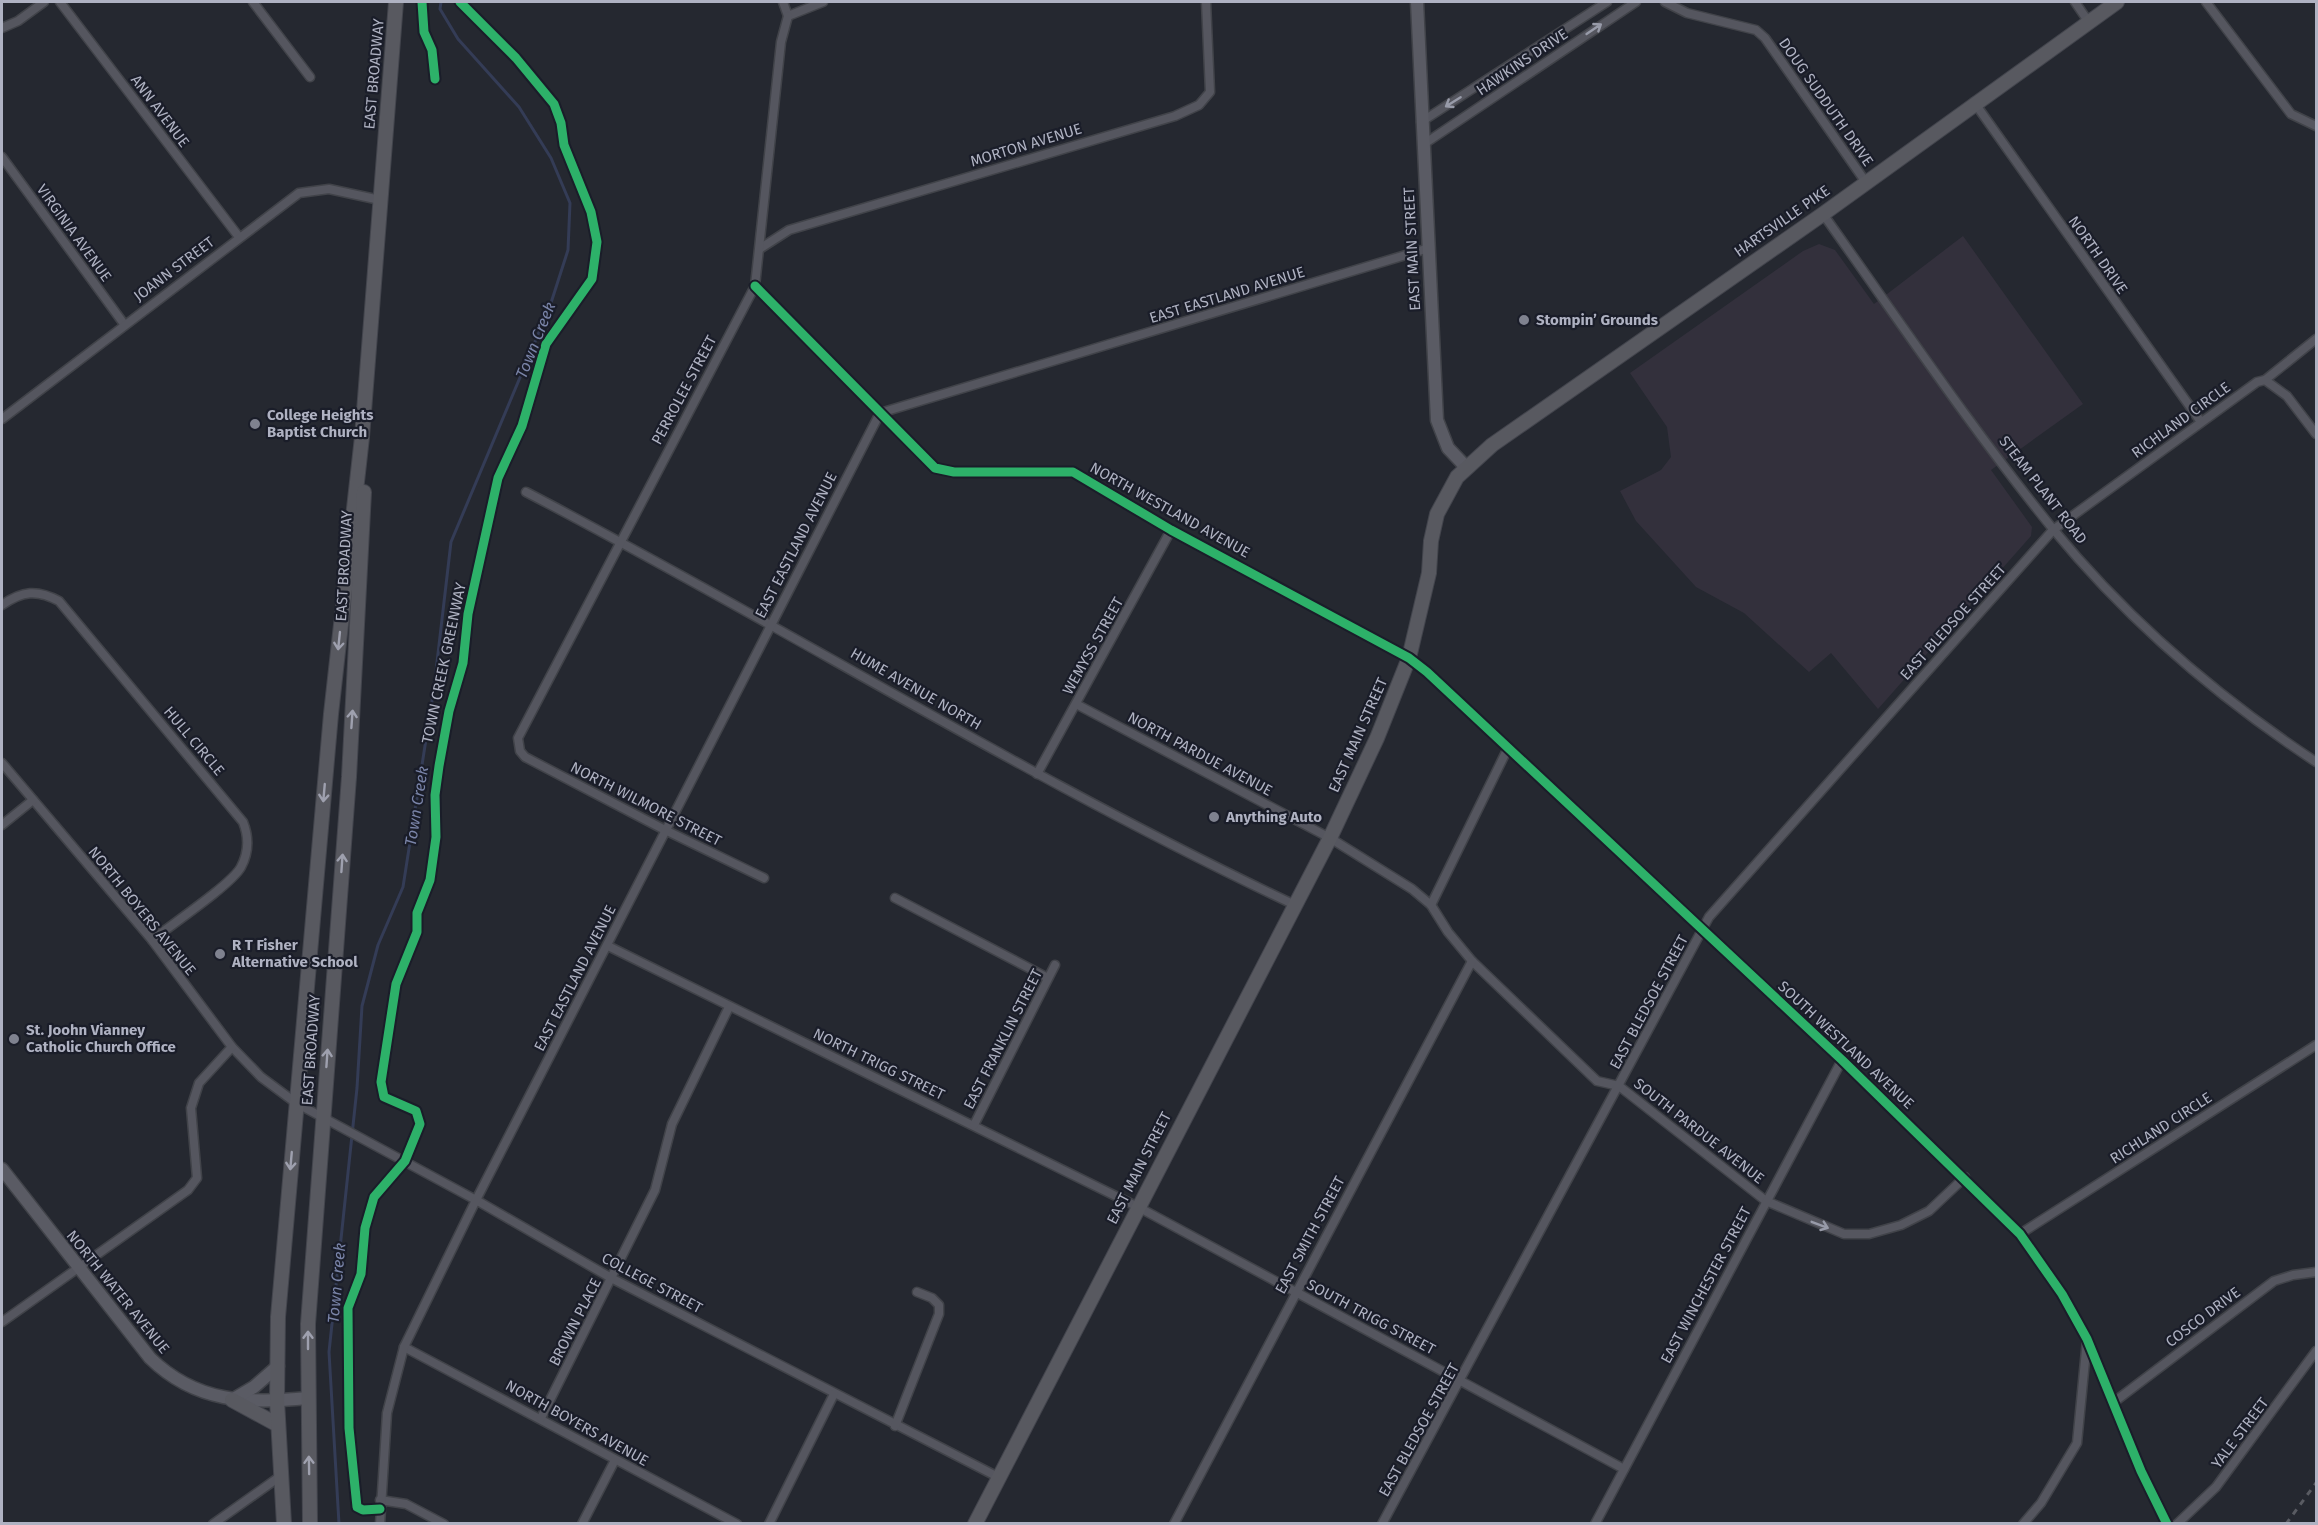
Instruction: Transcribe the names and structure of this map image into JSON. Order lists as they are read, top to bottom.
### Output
{
  "streets": {
    "main road": ["EAST BROADWAY", "HARTSVILLE PIKE", "EAST MAIN STREET"],
    "street": [
      "HAWKINS DRIVE",
      "DOUG SUDDUTH DRIVE",
      "ANN AVENUE",
      "MORTON AVENUE",
      "VIRGINIA AVENUE",
      "NORTH DRIVE",
      "JOANN STREET",
      "EAST EASTLAND AVENUE",
      "PERROLEE STREET",
      "RICHLAND CIRCLE",
      "STEAM PLANT ROAD",
      "NORTH WESTLAND AVENUE",
      "EAST BLEDSOE STREET",
      "WEMYSS STREET",
      "HUME AVENUE NORTH",
      "HULL CIRCLE",
      "NORTH PARDUE AVENUE",
      "NORTH WILMORE STREET",
      "NORTH BOYERS AVENUE",
      "EAST FRANKLIN STREET",
      "SOUTH WESTLAND AVENUE",
      "NORTH TRIGG STREET",
      "SOUTH PARDUE AVENUE",
      "EAST SMITH STREET",
      "COLLEGE STREET",
      "EAST WINCHESTER STREET",
      "NORTH WATER AVENUE",
      "SOUTH TRIGG STREET",
      "COSCO DRIVE",
      "BROWN PLACE",
      "YALE STREET"
    ],
    "cycle path": ["TOWN CREEK GREENWAY"]
  },
  "crossings": [
    ["HAWKINS DRIVE", "EAST MAIN STREET"],
    ["EAST BROADWAY", "JOANN STREET"],
    ["EAST BROADWAY", "NORTH BOYERS AVENUE"],
    ["EAST BROADWAY", "COLLEGE STREET"],
    ["EAST BROADWAY", "NORTH WATER AVENUE"],
    ["DOUG SUDDUTH DRIVE", "HARTSVILLE PIKE"],
    ["ANN AVENUE", "JOANN STREET"],
    ["MORTON AVENUE", "PERROLEE STREET"],
    ["HARTSVILLE PIKE", "EAST MAIN STREET"],
    ["HARTSVILLE PIKE", "NORTH DRIVE"],
    ["HARTSVILLE PIKE", "STEAM PLANT ROAD"],
    ["VIRGINIA AVENUE", "JOANN STREET"],
    ["EAST MAIN STREET", "EAST EASTLAND AVENUE"],
    ["EAST MAIN STREET", "NORTH WESTLAND AVENUE"],
    ["EAST MAIN STREET", "HUME AVENUE NORTH"],
    ["EAST MAIN STREET", "SOUTH WESTLAND AVENUE"],
    ["EAST MAIN STREET", "NORTH TRIGG STREET"],
    ["EAST MAIN STREET", "SOUTH PARDUE AVENUE"],
    ["EAST MAIN STREET", "COLLEGE STREET"],
    ["EAST MAIN STREET", "SOUTH TRIGG STREET"],
    ["NORTH DRIVE", "RICHLAND CIRCLE"],
    ["EAST EASTLAND AVENUE", "NORTH WESTLAND AVENUE"],
    ["EAST EASTLAND AVENUE", "HUME AVENUE NORTH"],
    ["EAST EASTLAND AVENUE", "NORTH WILMORE STREET"],
    ["EAST EASTLAND AVENUE", "NORTH BOYERS AVENUE"],
    ["EAST EASTLAND AVENUE", "NORTH TRIGG STREET"],
    ["EAST EASTLAND AVENUE", "COLLEGE STREET"],
    ["PERROLEE STREET", "NORTH WESTLAND AVENUE"],
    ["PERROLEE STREET", "HUME AVENUE NORTH"],
    ["PERROLEE STREET", "NORTH WILMORE STREET"],
    ["RICHLAND CIRCLE", "STEAM PLANT ROAD"],
    ["RICHLAND CIRCLE", "EAST BLEDSOE STREET"],
    ["RICHLAND CIRCLE", "SOUTH WESTLAND AVENUE"],
    ["STEAM PLANT ROAD", "EAST BLEDSOE STREET"],
    ["NORTH WESTLAND AVENUE", "WEMYSS STREET"],
    ["NORTH WESTLAND AVENUE", "SOUTH WESTLAND AVENUE"],
    ["EAST BLEDSOE STREET", "SOUTH WESTLAND AVENUE"],
    ["EAST BLEDSOE STREET", "SOUTH PARDUE AVENUE"],
    ["EAST BLEDSOE STREET", "SOUTH TRIGG STREET"],
    ["WEMYSS STREET", "HUME AVENUE NORTH"],
    ["WEMYSS STREET", "NORTH PARDUE AVENUE"],
    ["HULL CIRCLE", "NORTH BOYERS AVENUE"],
    ["NORTH PARDUE AVENUE", "SOUTH PARDUE AVENUE"],
    ["NORTH BOYERS AVENUE", "COLLEGE STREET"],
    ["NORTH BOYERS AVENUE", "BROWN PLACE"],
    ["EAST FRANKLIN STREET", "NORTH TRIGG STREET"],
    ["SOUTH WESTLAND AVENUE", "SOUTH PARDUE AVENUE"],
    ["SOUTH WESTLAND AVENUE", "EAST WINCHESTER STREET"],
    ["SOUTH WESTLAND AVENUE", "COSCO DRIVE"],
    ["NORTH TRIGG STREET", "SOUTH TRIGG STREET"],
    ["NORTH TRIGG STREET", "BROWN PLACE"],
    ["SOUTH PARDUE AVENUE", "EAST SMITH STREET"],
    ["SOUTH PARDUE AVENUE", "EAST WINCHESTER STREET"],
    ["EAST SMITH STREET", "SOUTH TRIGG STREET"],
    ["COLLEGE STREET", "BROWN PLACE"],
    ["EAST WINCHESTER STREET", "SOUTH TRIGG STREET"]
  ],
  "water": ["Town Creek"],
  "places": [
    "Stompin’ Grounds",
    "College Heights Baptist Church",
    "Anything Auto",
    "R T Fisher Alternative School",
    "St. Joohn Vianney Catholic Church Office"
  ]
}
